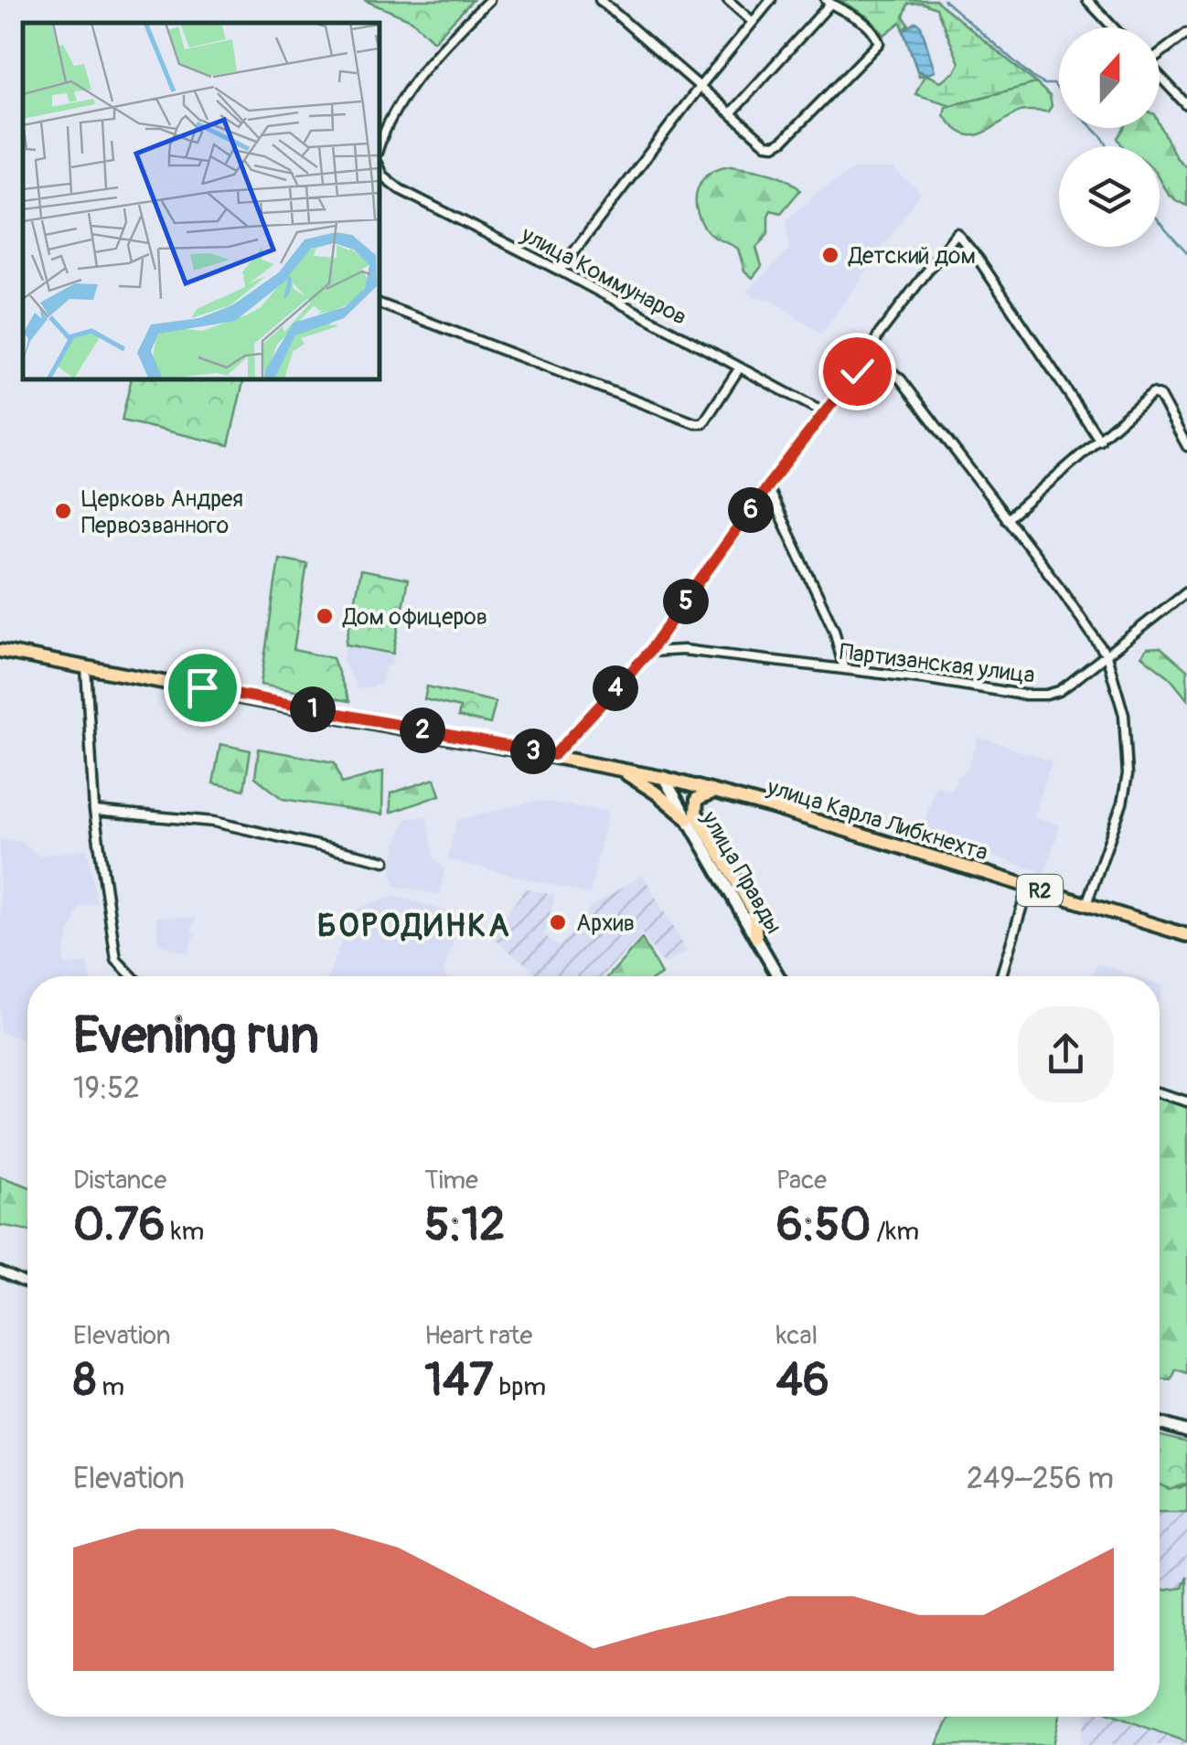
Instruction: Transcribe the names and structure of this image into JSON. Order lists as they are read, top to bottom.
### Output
{
  "streets": {
    "main road": ["улица Карла Либкнехта", "улица Правды", "R2"],
    "street": ["улица Коммунаров", "Партизанская улица"]
  },
  "crossings": [
    ["улица Карла Либкнехта", "улица Правды"],
    ["улица Карла Либкнехта", "R2"]
  ],
  "districts": ["БОРОДИНКА"],
  "places": [
    "Детский дом",
    "Церковь Андрея Первозванного",
    "Дом офицеров",
    "Архив"
  ],
  "north": "top",
  "page": {
    "pins": [
      "6",
      "5",
      "4",
      "1",
      "2",
      "3"
    ],
    "heading": ["Evening run", "19:52"],
    "stats": [
      ["Distance", "0.76 km"],
      ["Time", "5:12"],
      ["Pace", "6:50 /km"],
      ["Elevation", "8 m"],
      ["Heart rate", "147 bpm"],
      ["kcal", "46"]
    ],
    "chart": ["Elevation", "249–256 m"]
  }
}
